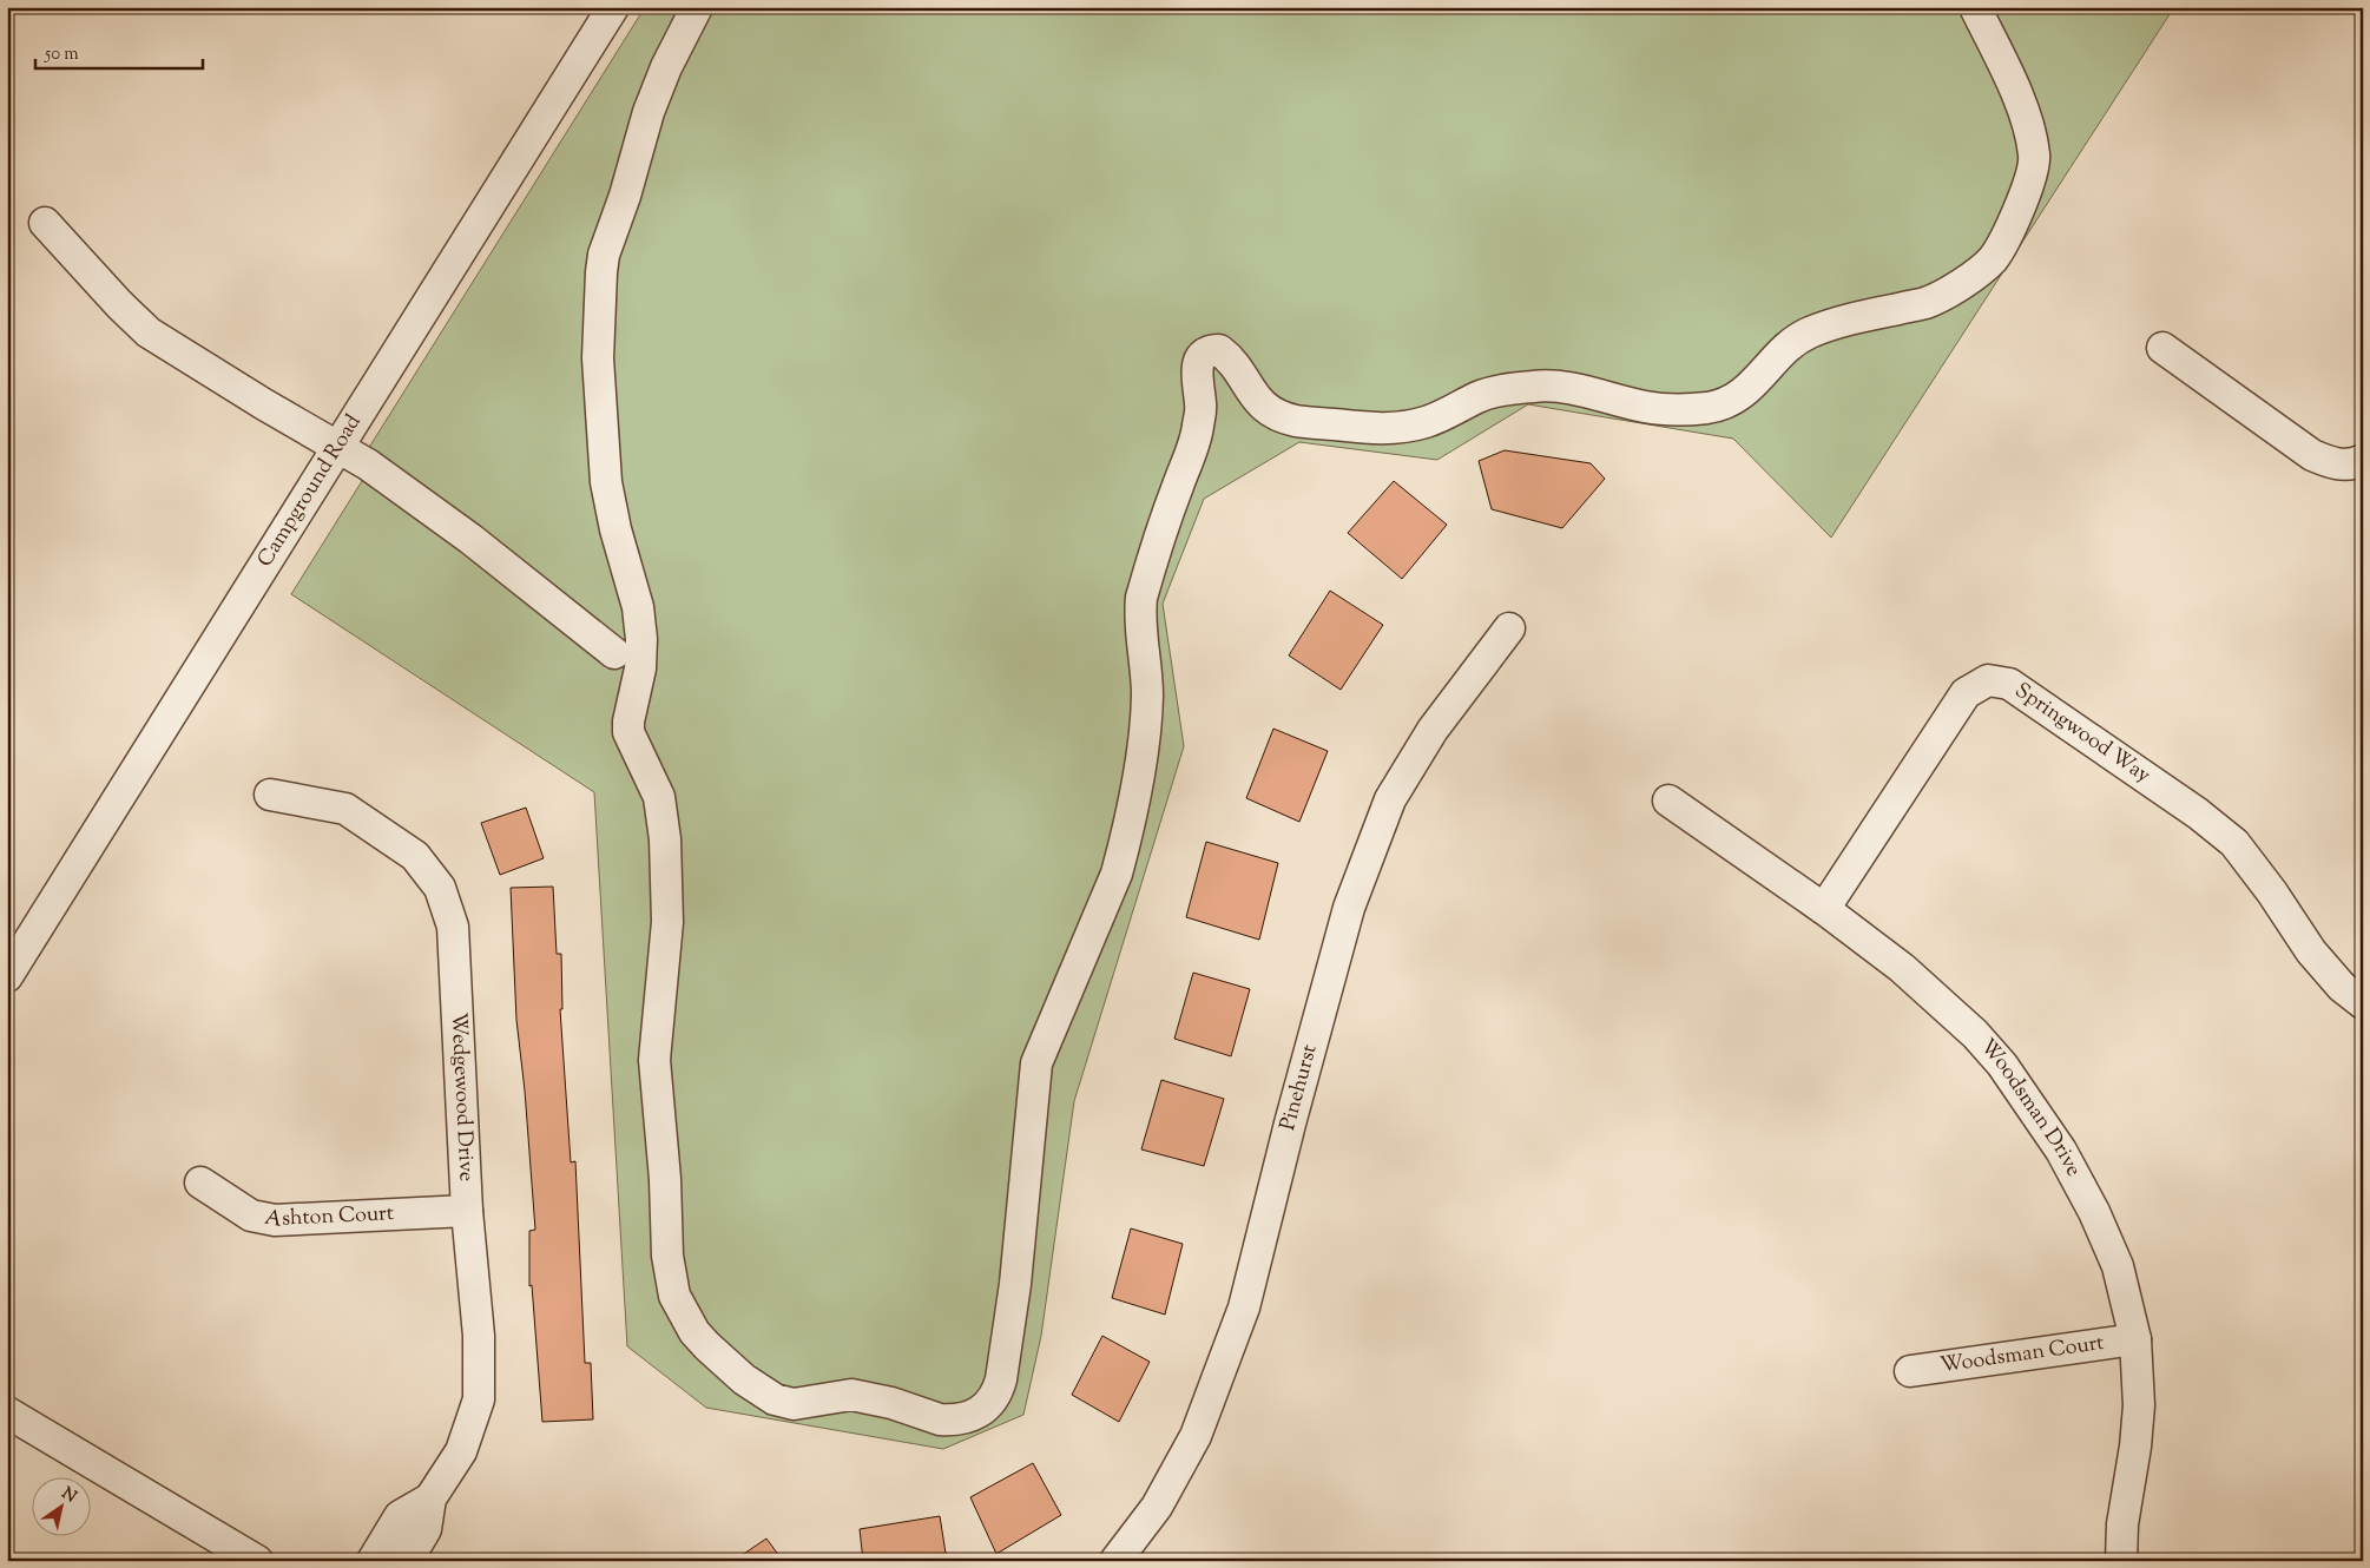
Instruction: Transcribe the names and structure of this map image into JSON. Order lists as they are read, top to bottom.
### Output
{
  "streets": {
    "street": [
      "Campground Road",
      "Springwood Way",
      "Pinehurst",
      "Wedgewood Drive",
      "Woodsman Drive",
      "Ashton Court",
      "Woodsman Court"
    ]
  },
  "crossings": [
    ["Springwood Way", "Woodsman Drive"],
    ["Wedgewood Drive", "Ashton Court"],
    ["Woodsman Drive", "Woodsman Court"]
  ],
  "scale_bar": "50 m",
  "north": "top right"
}
